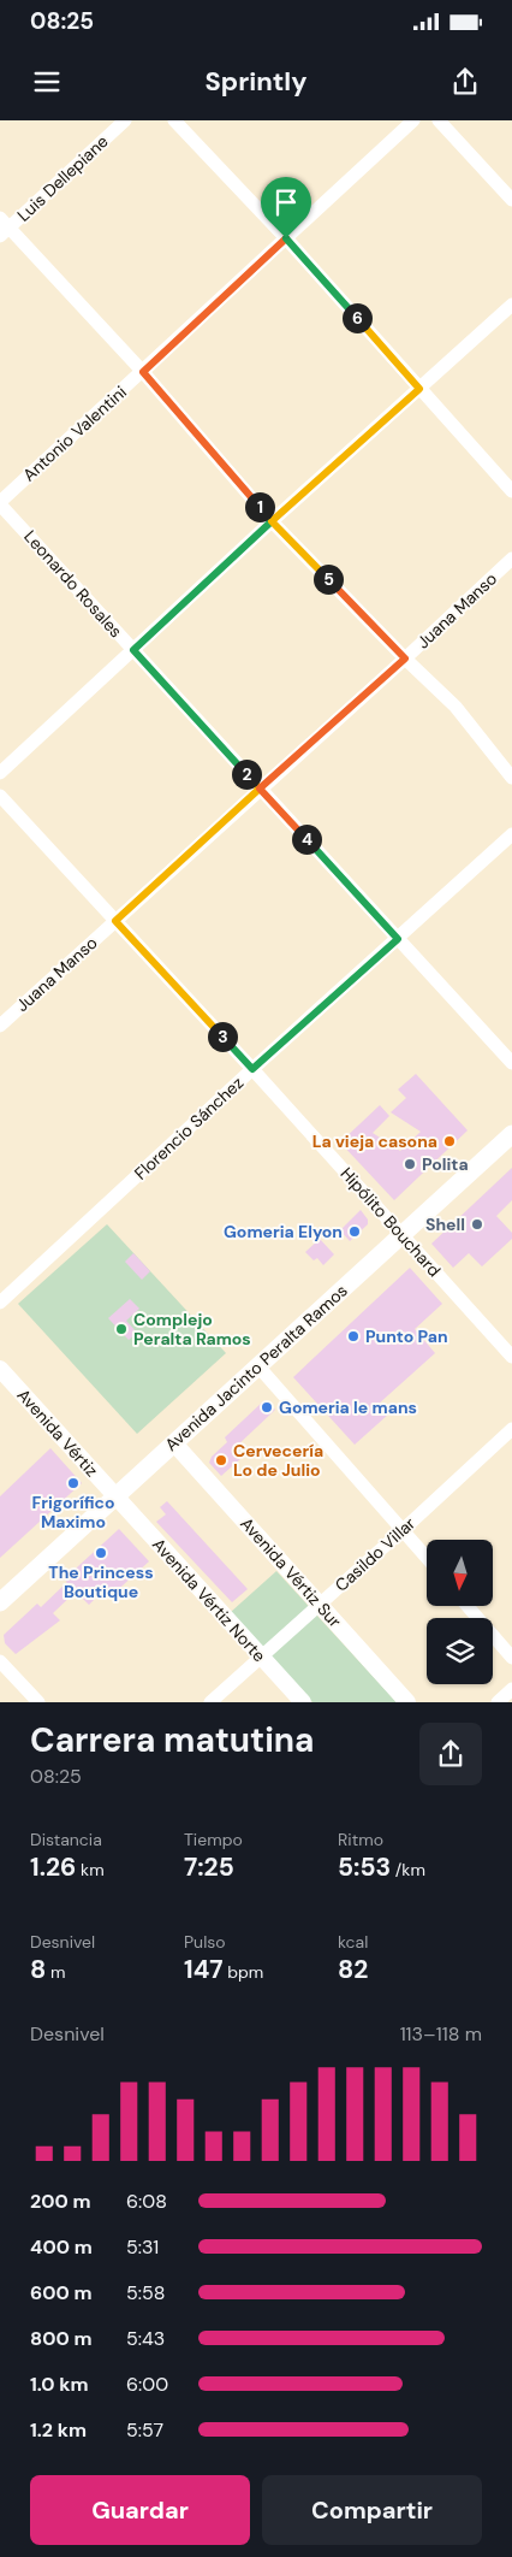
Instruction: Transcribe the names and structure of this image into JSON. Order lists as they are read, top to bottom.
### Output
{
  "streets": {
    "main road": ["Avenida Jacinto Peralta Ramos"],
    "street": [
      "Luis Dellepiane",
      "Antonio Valentini",
      "Leonardo Rosales",
      "Juana Manso",
      "Florencio Sánchez",
      "Hipólito Bouchard",
      "Avenida Vértiz",
      "Casildo Villar",
      "Avenida Vértiz Sur",
      "Avenida Vértiz Norte"
    ]
  },
  "crossings": [
    ["Antonio Valentini", "Leonardo Rosales"],
    ["Leonardo Rosales", "Juana Manso"],
    ["Leonardo Rosales", "Florencio Sánchez"],
    ["Juana Manso", "Hipólito Bouchard"],
    ["Florencio Sánchez", "Hipólito Bouchard"],
    ["Hipólito Bouchard", "Avenida Jacinto Peralta Ramos"],
    ["Avenida Jacinto Peralta Ramos", "Avenida Vértiz"],
    ["Avenida Jacinto Peralta Ramos", "Avenida Vértiz Sur"],
    ["Avenida Jacinto Peralta Ramos", "Avenida Vértiz Norte"],
    ["Avenida Vértiz", "Avenida Vértiz Norte"],
    ["Casildo Villar", "Avenida Vértiz Sur"],
    ["Casildo Villar", "Avenida Vértiz Norte"]
  ],
  "places": [
    "La vieja casona",
    "Polita",
    "Shell",
    "Gomeria Elyon",
    "Complejo Peralta Ramos",
    "Punto Pan",
    "Gomeria le mans",
    "Cervecería Lo de Julio",
    "Frigorífico Maximo",
    "The Princess Boutique"
  ],
  "north": "bottom",
  "page": {
    "status": "08:25",
    "header": "Sprintly",
    "pins": [
      "6",
      "1",
      "5",
      "2",
      "4",
      "3"
    ],
    "heading": ["Carrera matutina", "08:25"],
    "stats": [
      ["Distancia", "1.26 km"],
      ["Tiempo", "7:25"],
      ["Ritmo", "5:53 /km"],
      ["Desnivel", "8 m"],
      ["Pulso", "147 bpm"],
      ["kcal", "82"]
    ],
    "chart": ["Desnivel", "113–118 m"],
    "list": [
      {
        "name": "200 m",
        "note": "6:08"
      },
      {
        "name": "400 m",
        "note": "5:31"
      },
      {
        "name": "600 m",
        "note": "5:58"
      },
      {
        "name": "800 m",
        "note": "5:43"
      },
      {
        "name": "1.0 km",
        "note": "6:00"
      },
      {
        "name": "1.2 km",
        "note": "5:57"
      }
    ],
    "buttons": ["Guardar", "Compartir"]
  }
}
